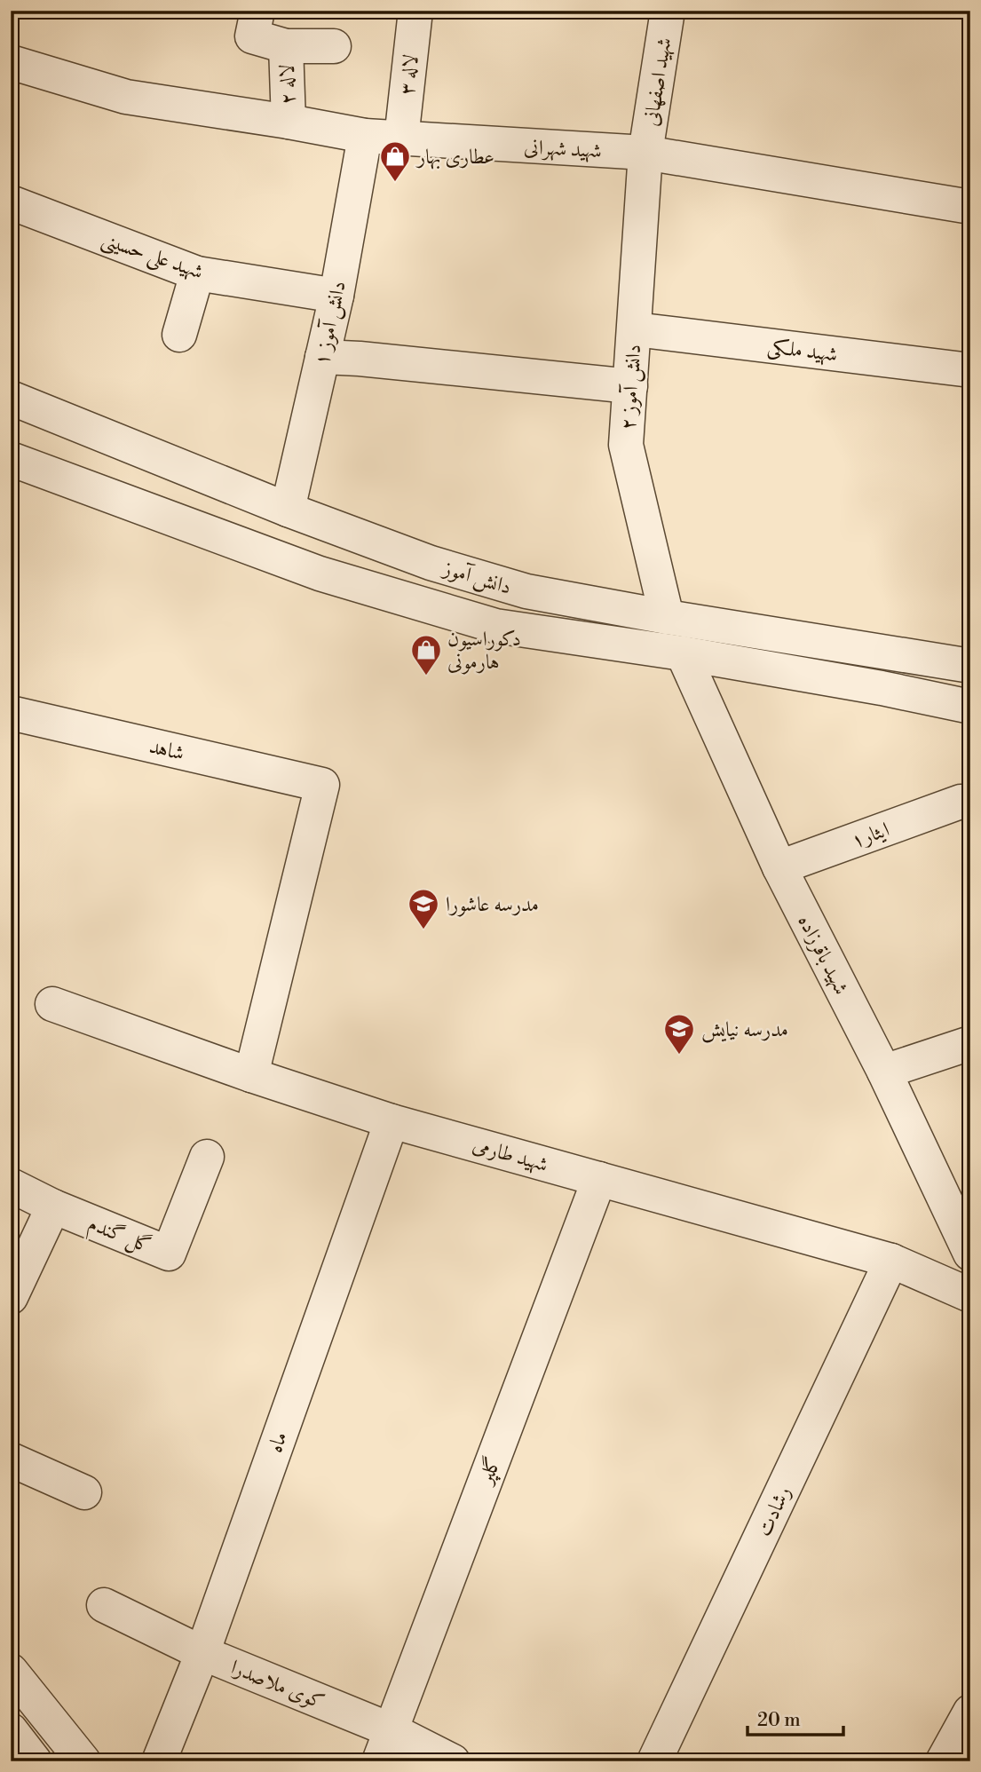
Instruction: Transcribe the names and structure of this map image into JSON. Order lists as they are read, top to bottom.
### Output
{
  "streets": {
    "street": [
      "لاله ۳",
      "شهید اصفهانی",
      "لاله ۲",
      "شهید شهرانی",
      "شهید علی حسینی",
      "دانش آموز ۱",
      "شهید ملکی",
      "دانش آموز ۲",
      "دانش آموز",
      "شاهد",
      "ایثار۱",
      "شهید باقرزاده",
      "شهید طارمی",
      "گل گندم",
      "ماه",
      "گلپر",
      "رشادت",
      "کوی ملاصدرا"
    ]
  },
  "crossings": [
    ["لاله ۳", "شهید شهرانی"],
    ["شهید اصفهانی", "شهید شهرانی"],
    ["شهید اصفهانی", "دانش آموز ۲"],
    ["لاله ۲", "شهید شهرانی"],
    ["شهید شهرانی", "دانش آموز ۱"],
    ["شهید شهرانی", "دانش آموز ۲"],
    ["شهید علی حسینی", "دانش آموز ۱"],
    ["دانش آموز ۱", "دانش آموز"],
    ["شهید ملکی", "دانش آموز ۲"],
    ["دانش آموز ۲", "دانش آموز"],
    ["دانش آموز", "شهید باقرزاده"],
    ["شاهد", "شهید طارمی"],
    ["ایثار۱", "شهید باقرزاده"],
    ["شهید طارمی", "ماه"],
    ["شهید طارمی", "گلپر"],
    ["شهید طارمی", "رشادت"],
    ["ماه", "کوی ملاصدرا"],
    ["گلپر", "کوی ملاصدرا"]
  ],
  "places": {
    "shop": ["عطاری بهار", "دکوراسیون هارمونی"],
    "school or university": ["مدرسه عاشورا", "مدرسه نیایش"]
  },
  "scale_bar": "20 m"
}
